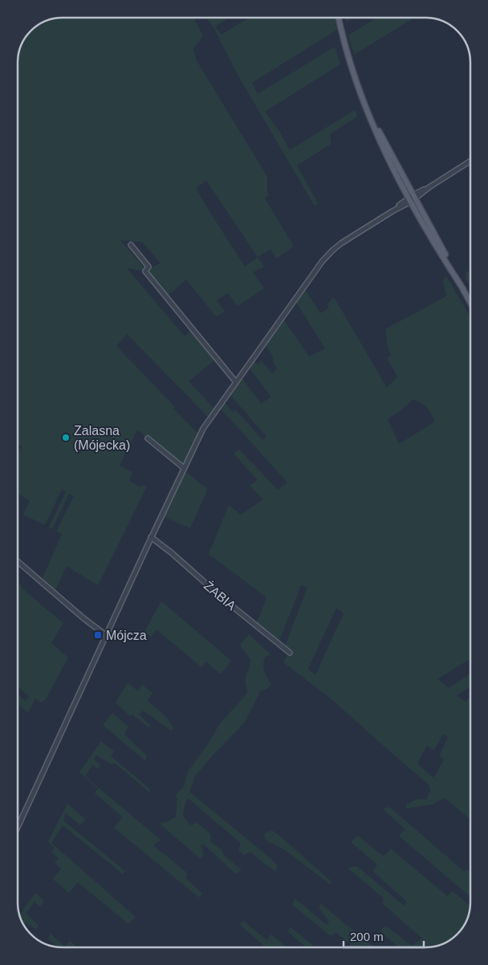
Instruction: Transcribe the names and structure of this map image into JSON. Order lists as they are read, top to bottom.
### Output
{
  "streets": {
    "street": ["ŻABIA"]
  },
  "places": {
    "other": ["Zalasna (Mójecka)"],
    "transit": ["Mójcza"]
  },
  "scale_bar": "200 m"
}
